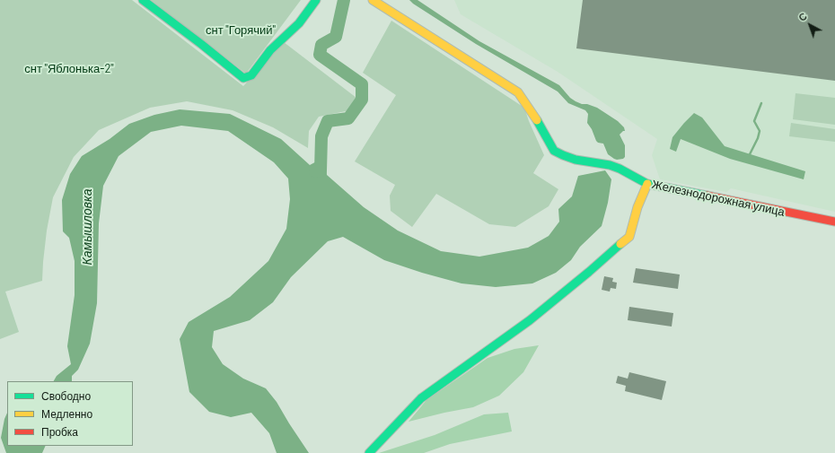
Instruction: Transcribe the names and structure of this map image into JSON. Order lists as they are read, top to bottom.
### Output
{
  "streets": {
    "street": ["Железнодорожная улица"]
  },
  "water": ["Камышловка"],
  "parks": ["снт \"Горячий\"", "снт \"Яблонька-2\""],
  "legend": ["Свободно", "Медленно", "Пробка"],
  "north": "top left"
}
